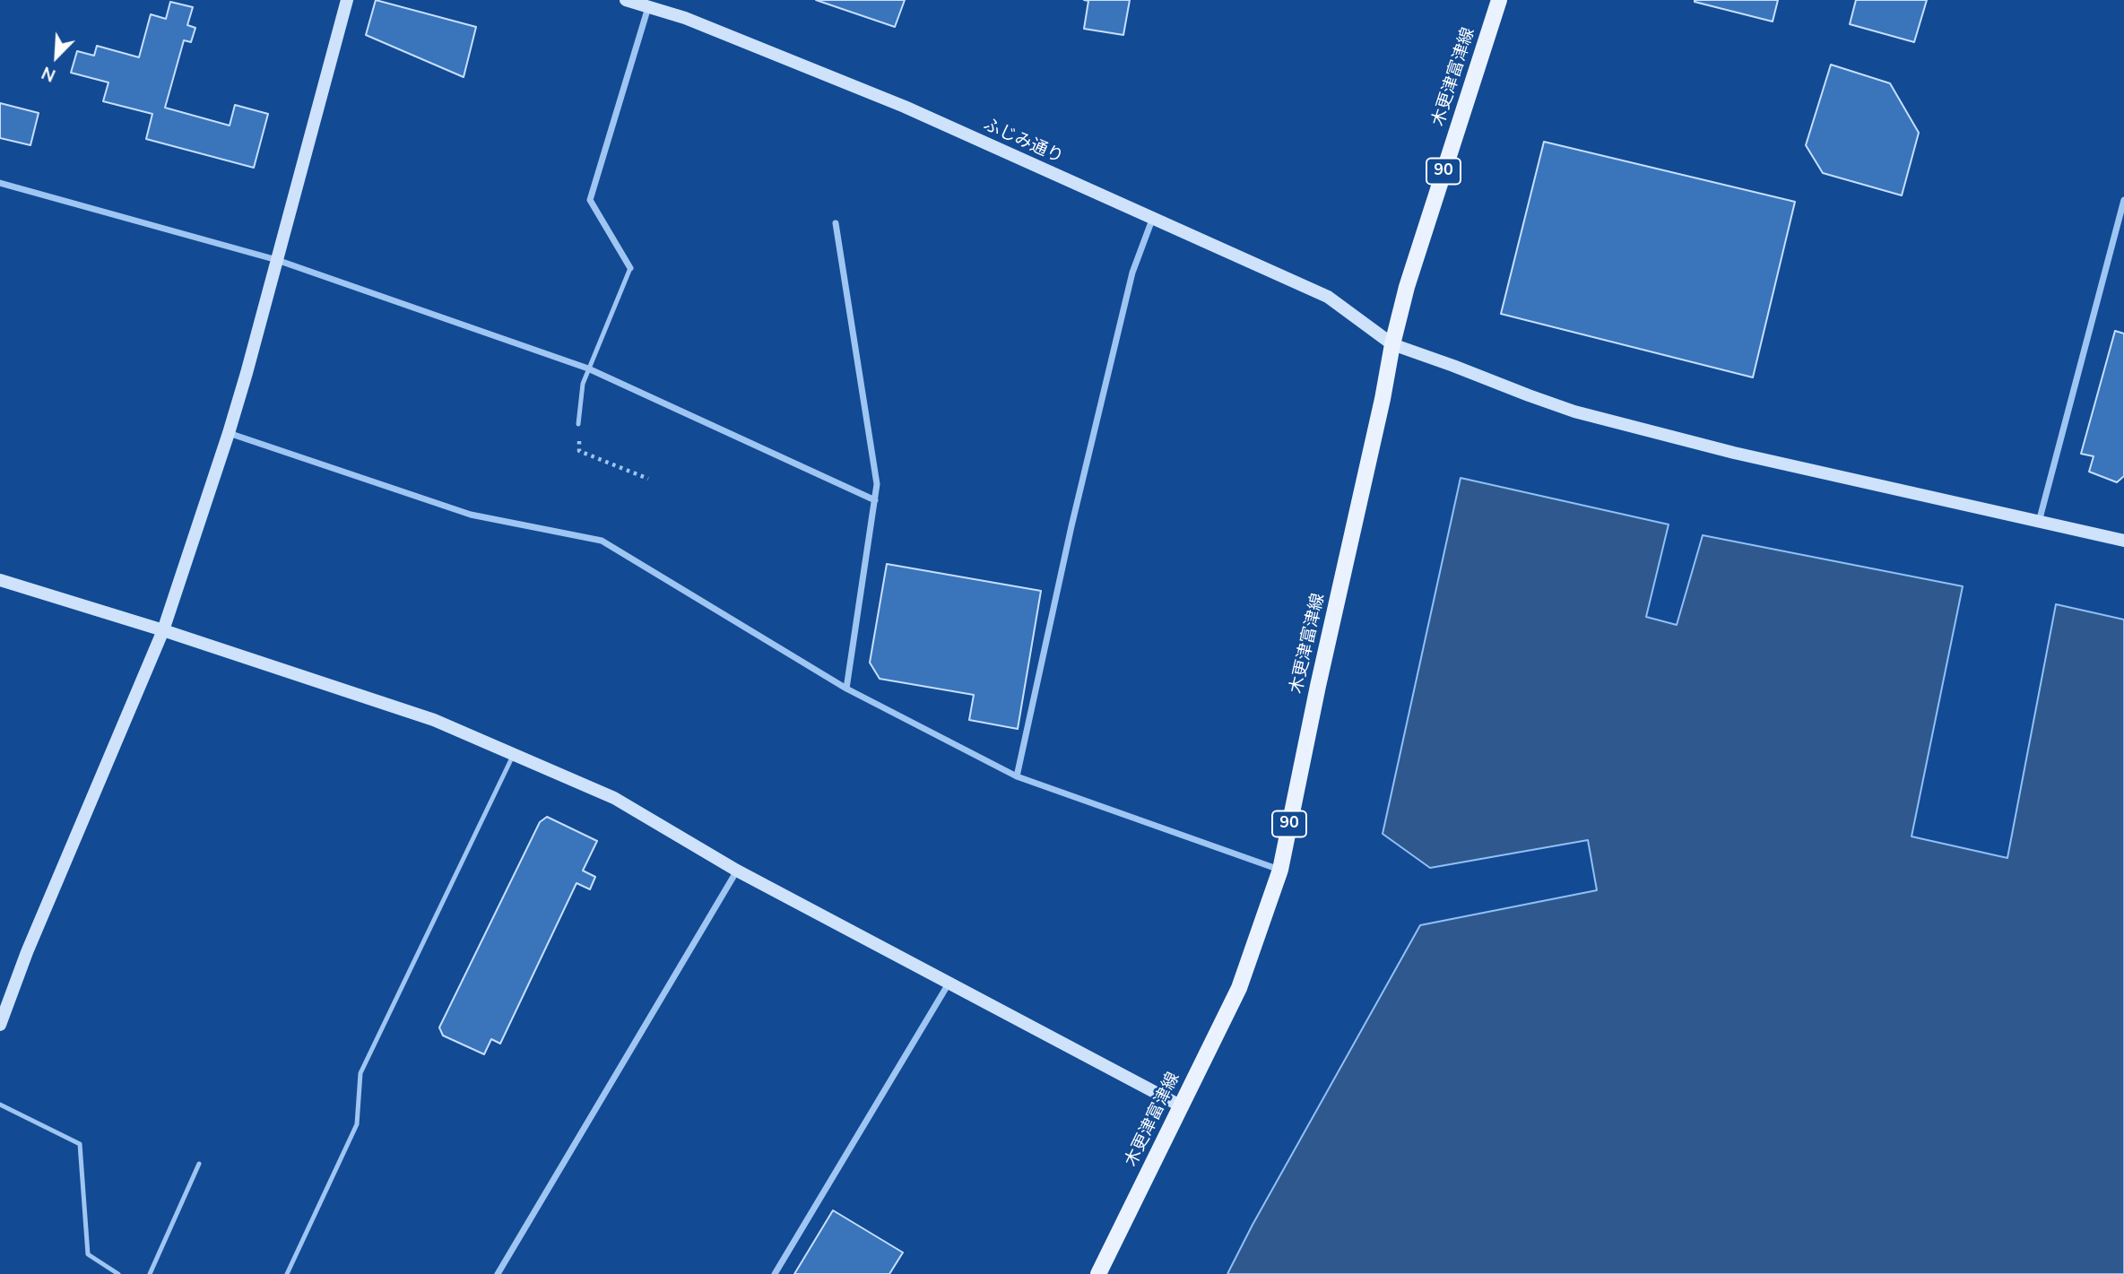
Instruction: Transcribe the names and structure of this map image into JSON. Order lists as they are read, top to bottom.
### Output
{
  "streets": {
    "main road": ["木更津富津線", "90"],
    "street": ["ふじみ通り"]
  },
  "crossings": [
    ["木更津富津線", "ふじみ通り"]
  ],
  "north": "bottom left"
}
